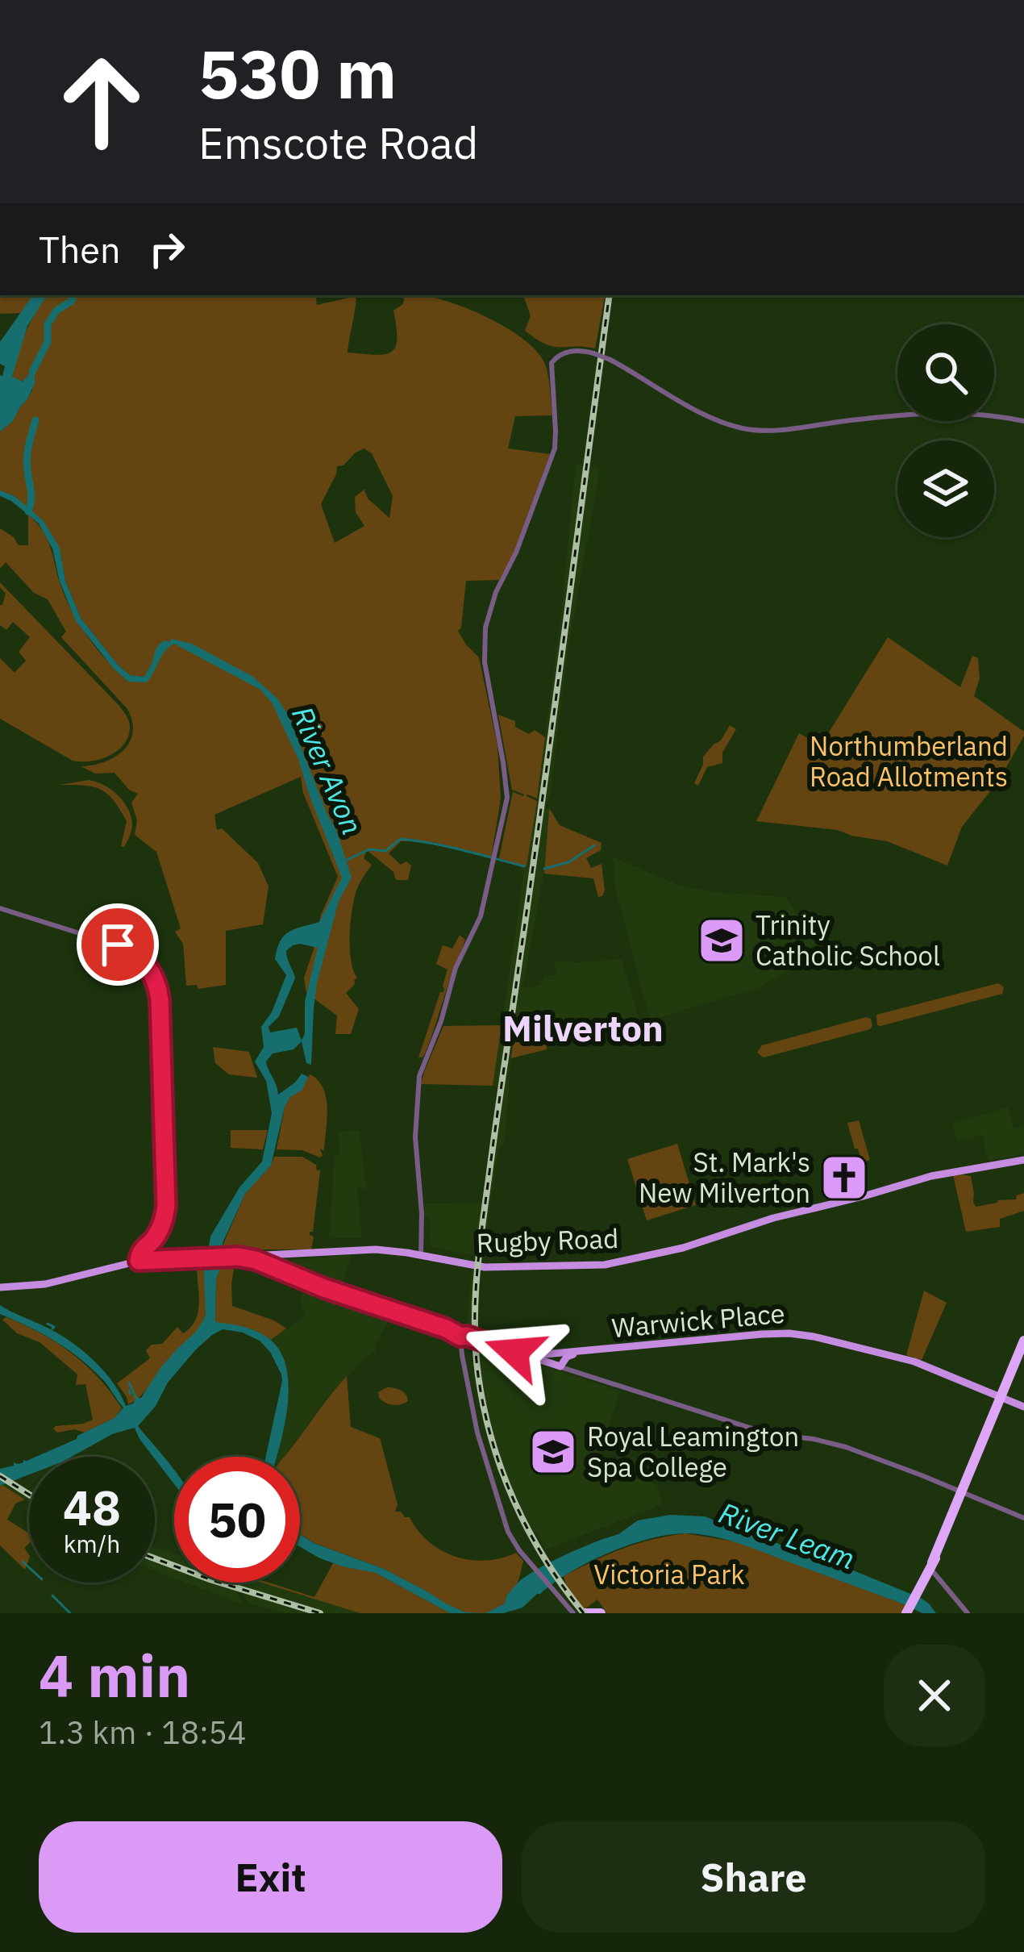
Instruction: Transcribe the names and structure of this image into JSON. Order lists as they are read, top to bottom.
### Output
{
  "streets": {
    "main road": ["Rugby Road", "Warwick Place"]
  },
  "crossings": [
    ["Rugby Road", "Warwick Place"]
  ],
  "districts": ["Milverton"],
  "water": ["River Avon", "River Leam"],
  "parks": ["Northumberland Road Allotments", "Victoria Park"],
  "places": {
    "school or university": ["Trinity Catholic School", "Royal Leamington Spa College"],
    "church": ["St. Mark's New Milverton"]
  },
  "page": {
    "turn": ["530 m", "Emscote Road"],
    "then": "Then",
    "speed": "48 km/h",
    "limit": "50",
    "heading": ["4 min", "1.3 km · 18:54"],
    "buttons": ["Exit", "Share"]
  }
}
